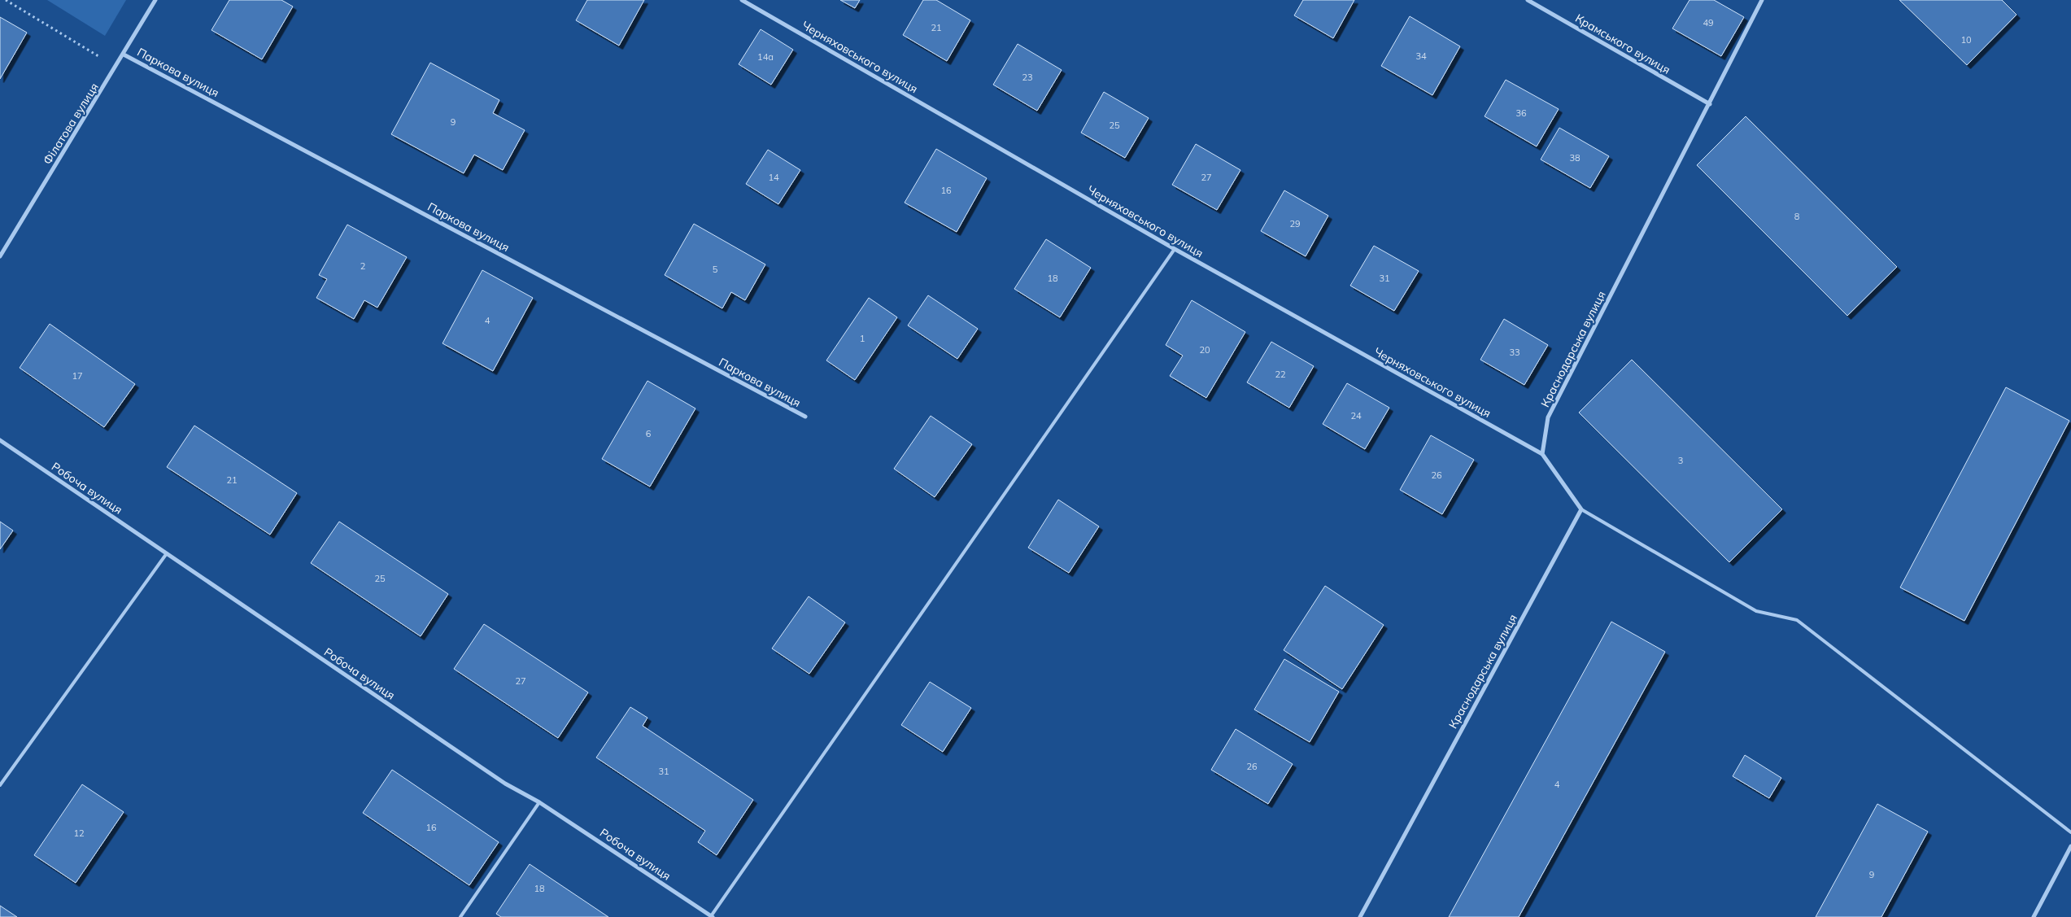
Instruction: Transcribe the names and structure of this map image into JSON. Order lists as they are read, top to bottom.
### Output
{
  "streets": {
    "street": [
      "Крамського вулиця",
      "Черняховського вулиця",
      "Паркова вулиця",
      "Філатова вулиця",
      "Краснодарська вулиця",
      "Робоча вулиця"
    ]
  },
  "crossings": [
    ["Крамського вулиця", "Краснодарська вулиця"],
    ["Черняховського вулиця", "Краснодарська вулиця"],
    ["Паркова вулиця", "Філатова вулиця"]
  ],
  "house_numbers": [
    "49",
    "21",
    "10",
    "34",
    "14а",
    "23",
    "36",
    "9",
    "25",
    "38",
    "14",
    "27",
    "16",
    "8",
    "29",
    "2",
    "5",
    "18",
    "31",
    "4",
    "1",
    "20",
    "33",
    "22",
    "17",
    "24",
    "6",
    "3",
    "26",
    "21",
    "25",
    "27",
    "26",
    "31",
    "4",
    "16",
    "12",
    "9",
    "18"
  ]
}
